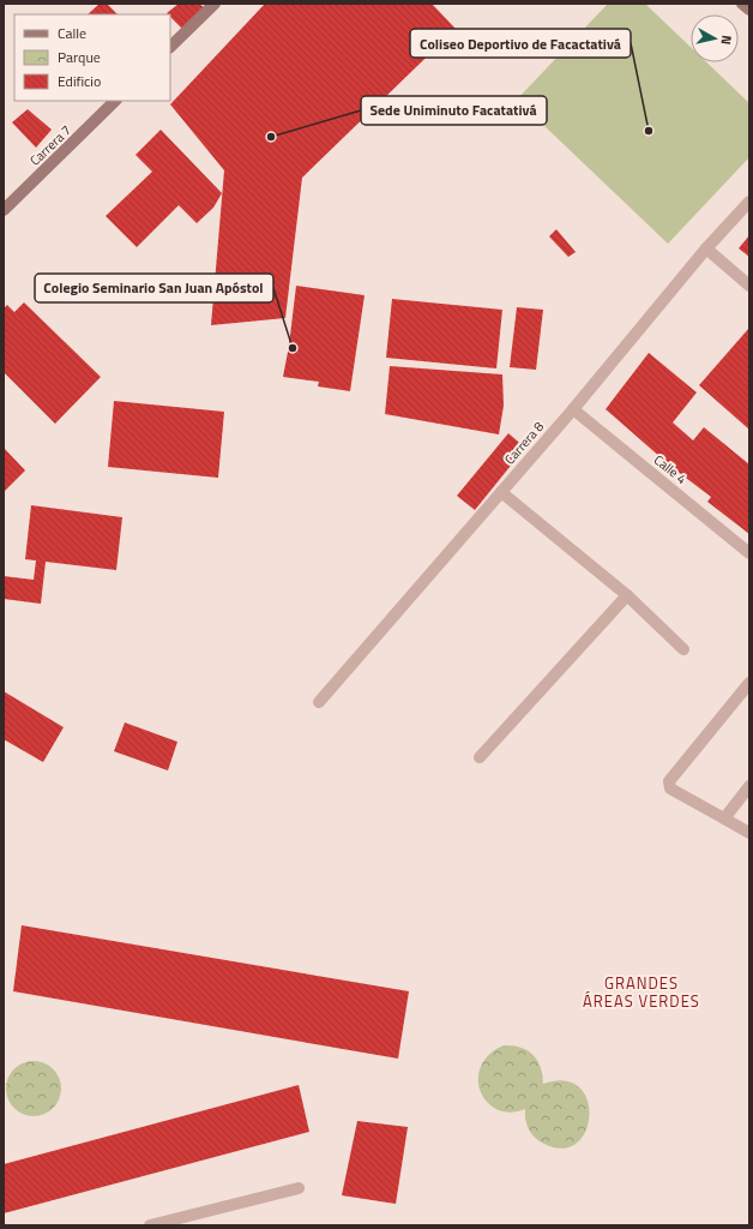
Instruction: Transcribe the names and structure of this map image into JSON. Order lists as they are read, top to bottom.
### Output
{
  "streets": {
    "street": ["Carrera 7", "Carrera 8", "Calle 4"]
  },
  "crossings": [
    ["Carrera 8", "Calle 4"]
  ],
  "districts": ["GRANDES ÁREAS VERDES"],
  "places": ["Coliseo Deportivo de Facactativá", "Sede Uniminuto Facatativá", "Colegio Seminario San Juan Apóstol"],
  "legend": ["Calle", "Parque", "Edificio"],
  "north": "right"
}
